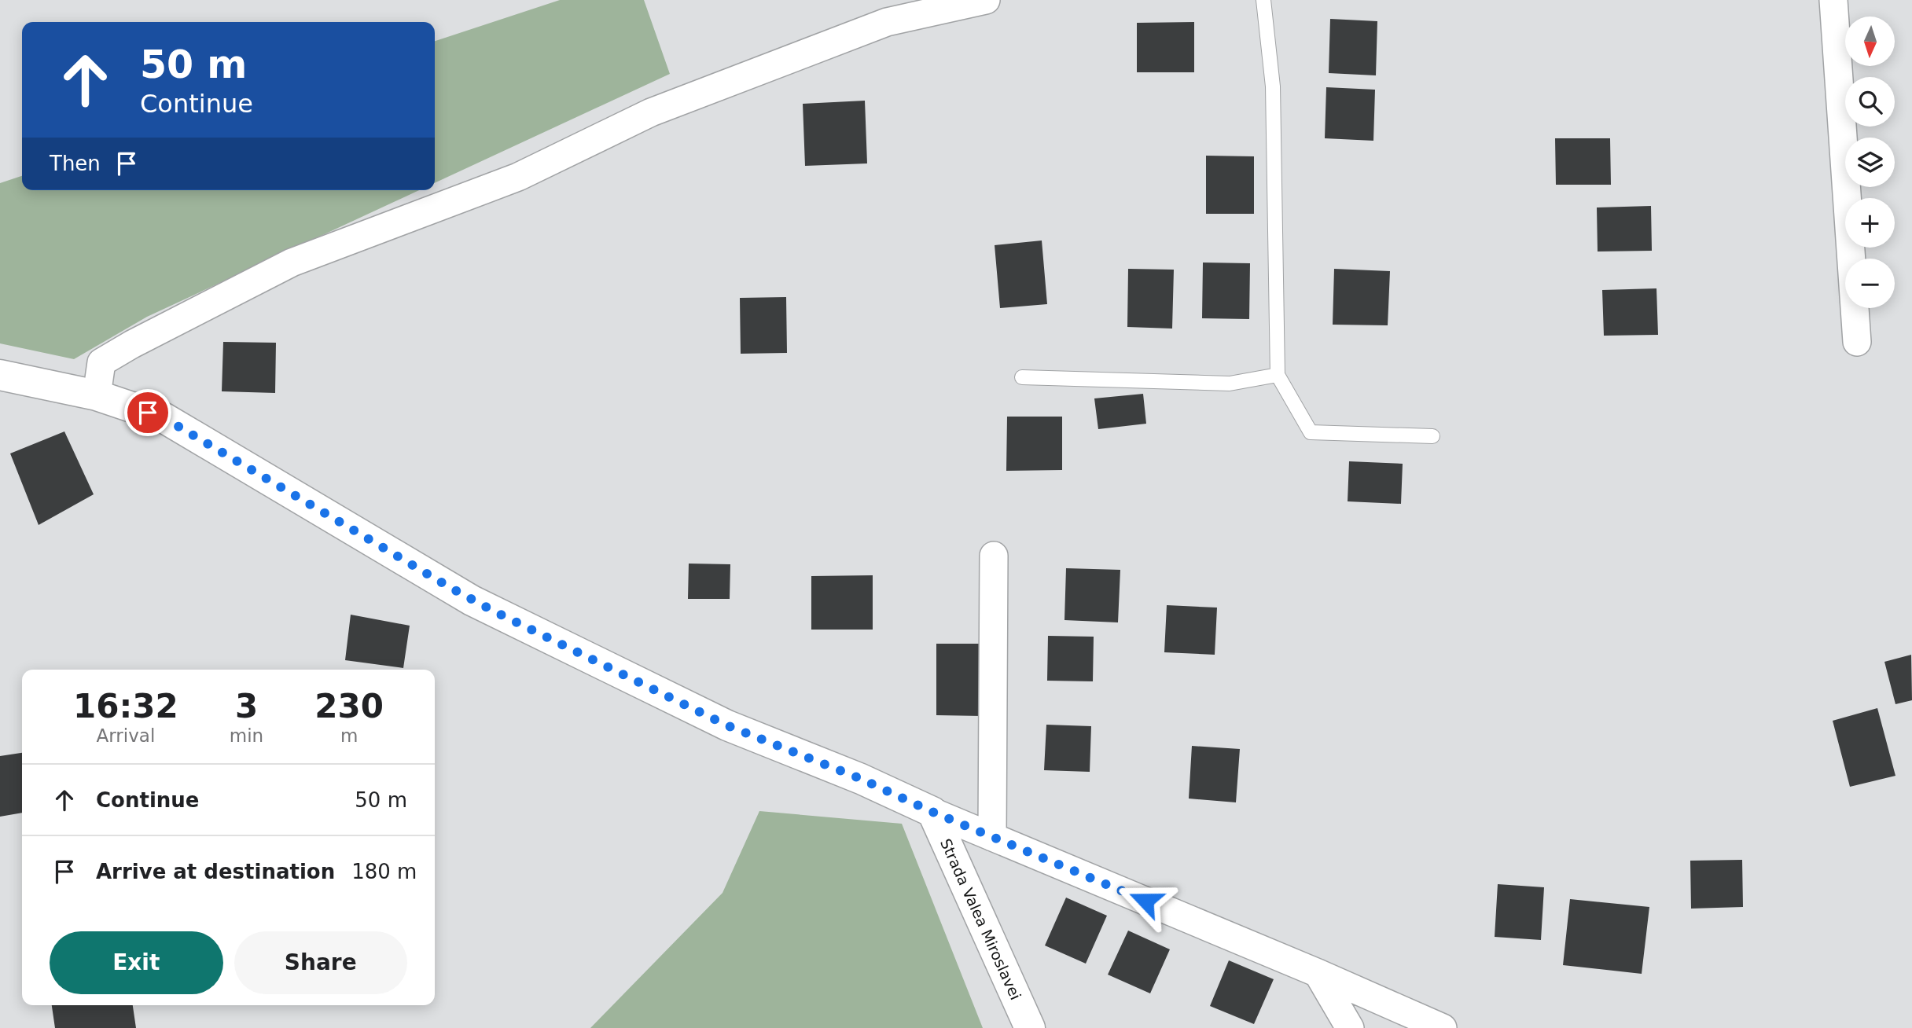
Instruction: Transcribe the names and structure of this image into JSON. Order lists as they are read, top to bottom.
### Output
{
  "streets": {
    "street": ["Strada Valea Miroslavei"]
  },
  "north": "bottom",
  "page": {
    "map_buttons": ["+", "−"],
    "turn": ["50 m", "Continue"],
    "then": "Then",
    "eta": [
      "16:32",
      "Arrival",
      "3",
      "min",
      "230",
      "m"
    ],
    "list": [
      {
        "name": "Continue",
        "value": "50 m"
      },
      {
        "name": "Arrive at destination",
        "value": "180 m"
      }
    ],
    "buttons": ["Exit", "Share"]
  }
}
